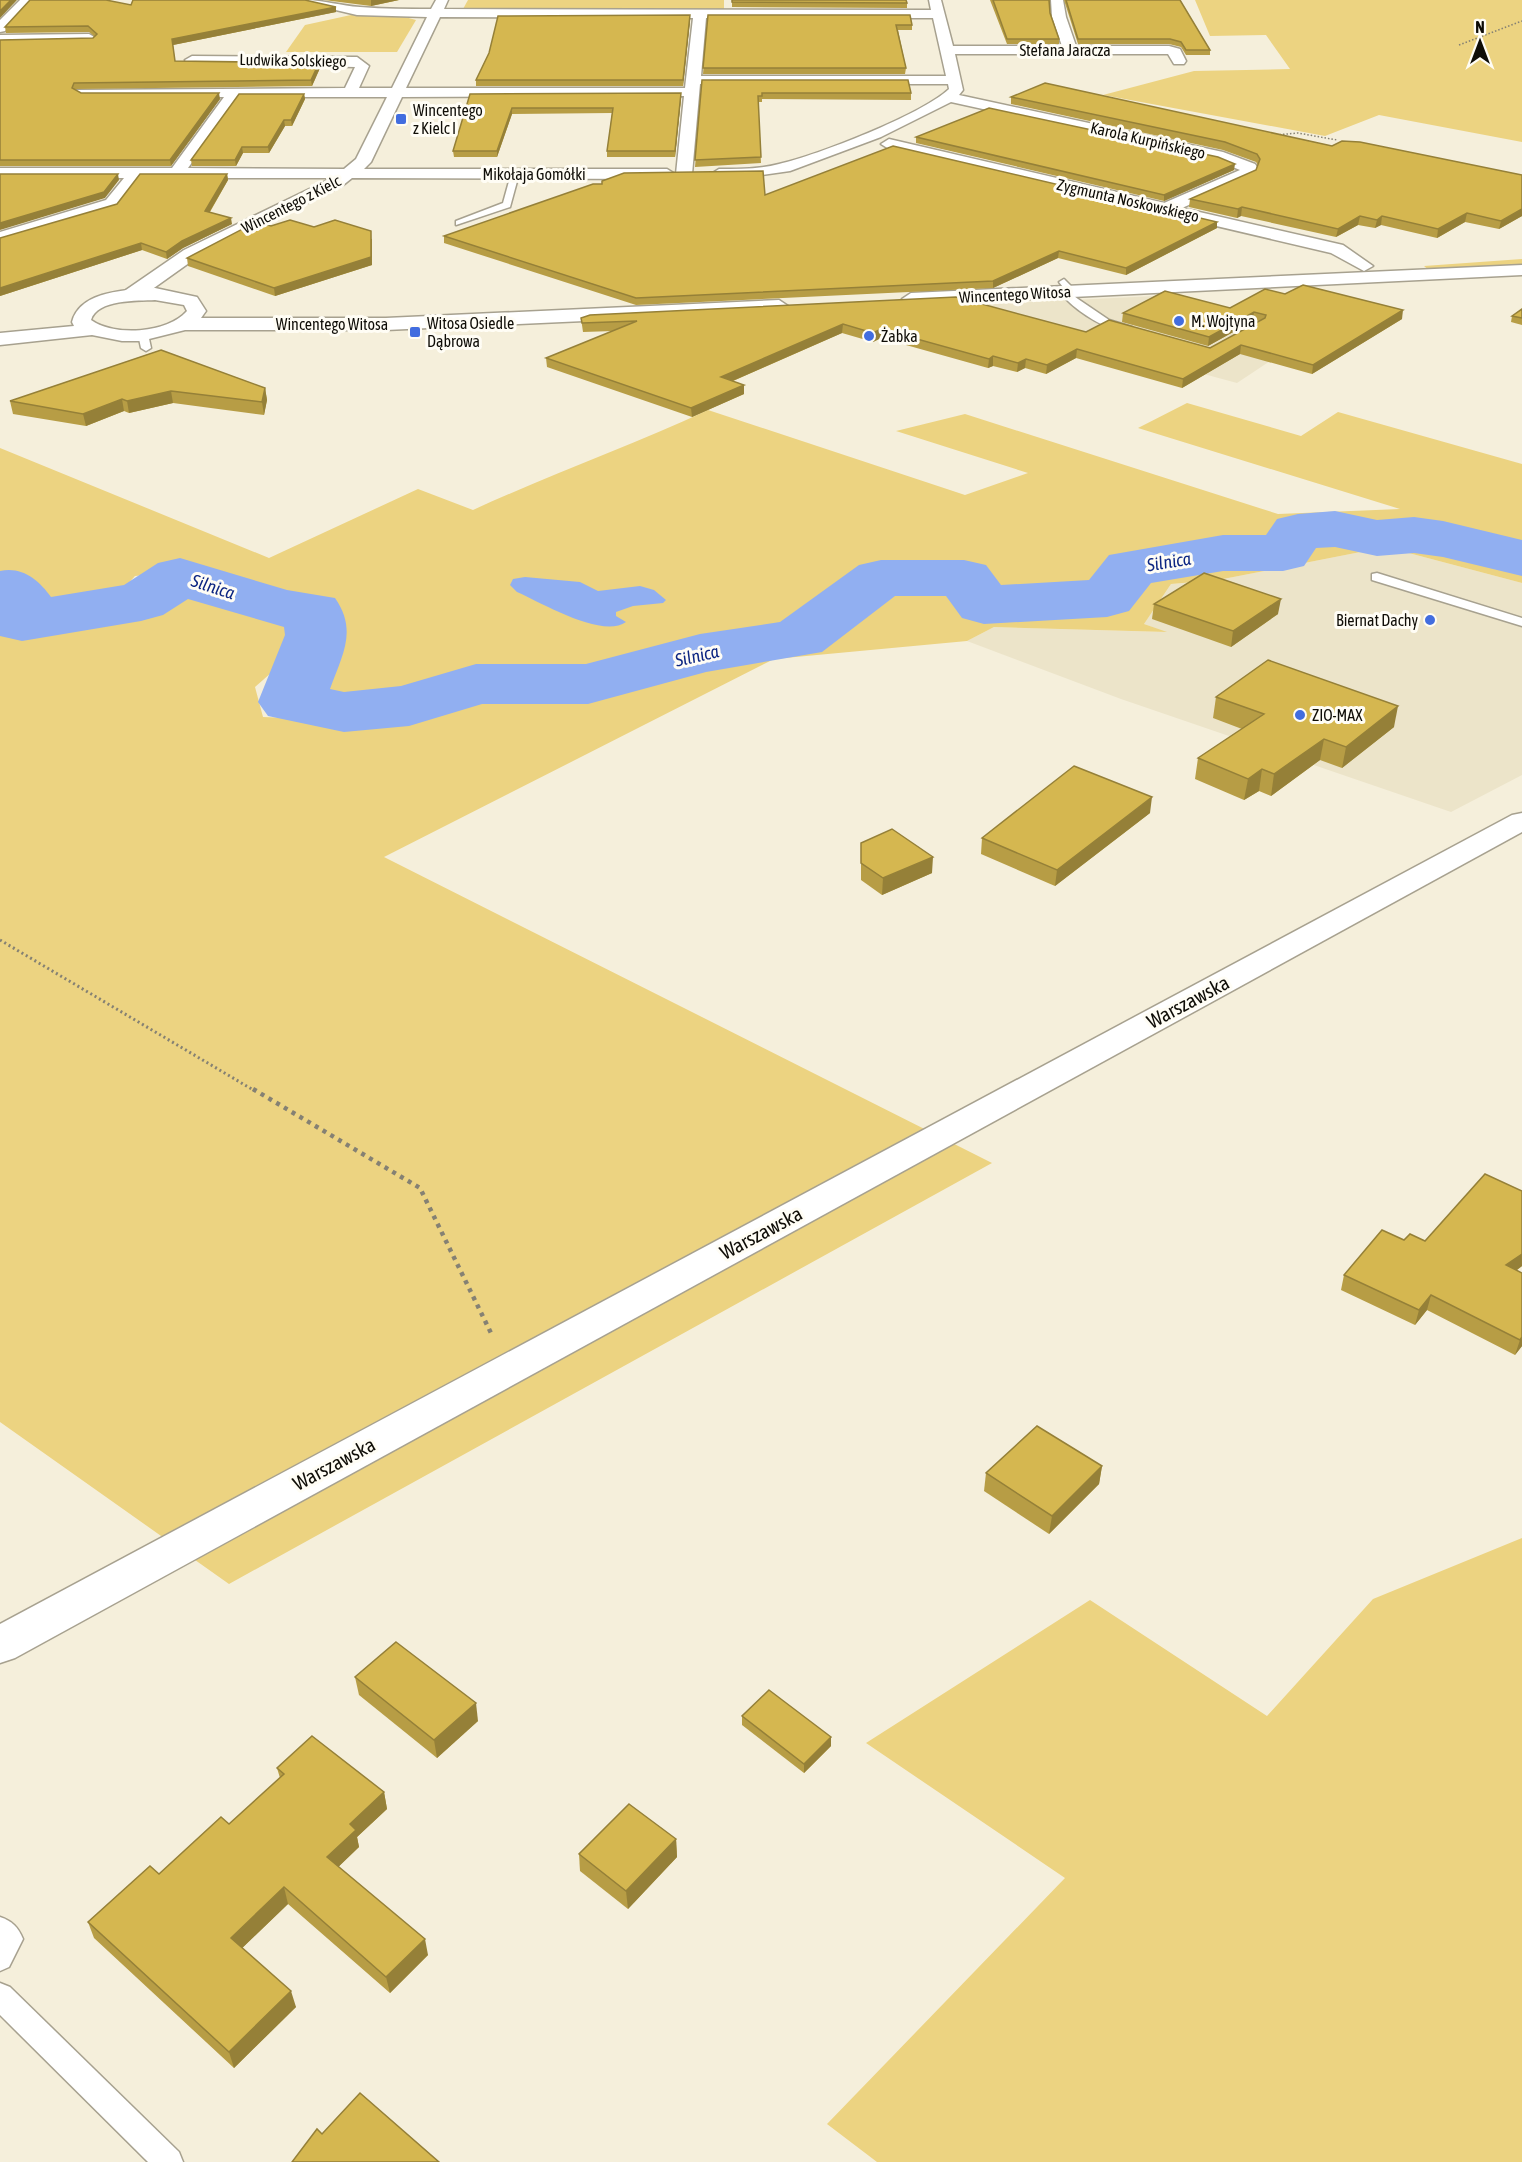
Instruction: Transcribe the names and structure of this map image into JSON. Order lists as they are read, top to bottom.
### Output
{
  "streets": {
    "street": [
      "Stefana Jaracza",
      "Ludwika Solskiego",
      "Karola Kurpińskiego",
      "Mikołaja Gomółki",
      "Zygmunta Noskowskiego",
      "Wincentego z Kielc",
      "Wincentego Witosa",
      "Warszawska"
    ]
  },
  "crossings": [
    ["Ludwika Solskiego", "Mikołaja Gomółki"],
    ["Ludwika Solskiego", "Wincentego z Kielc"],
    ["Karola Kurpińskiego", "Mikołaja Gomółki"],
    ["Karola Kurpińskiego", "Zygmunta Noskowskiego"],
    ["Mikołaja Gomółki", "Wincentego z Kielc"],
    ["Zygmunta Noskowskiego", "Wincentego Witosa"]
  ],
  "water": ["Silnica"],
  "places": {
    "transit": ["Wincentego z Kielc I", "Witosa Osiedle Dąbrowa"],
    "other": [
      "M. Wojtyna",
      "Żabka",
      "Biernat Dachy",
      "ZIO-MAX"
    ]
  },
  "north": "top"
}
